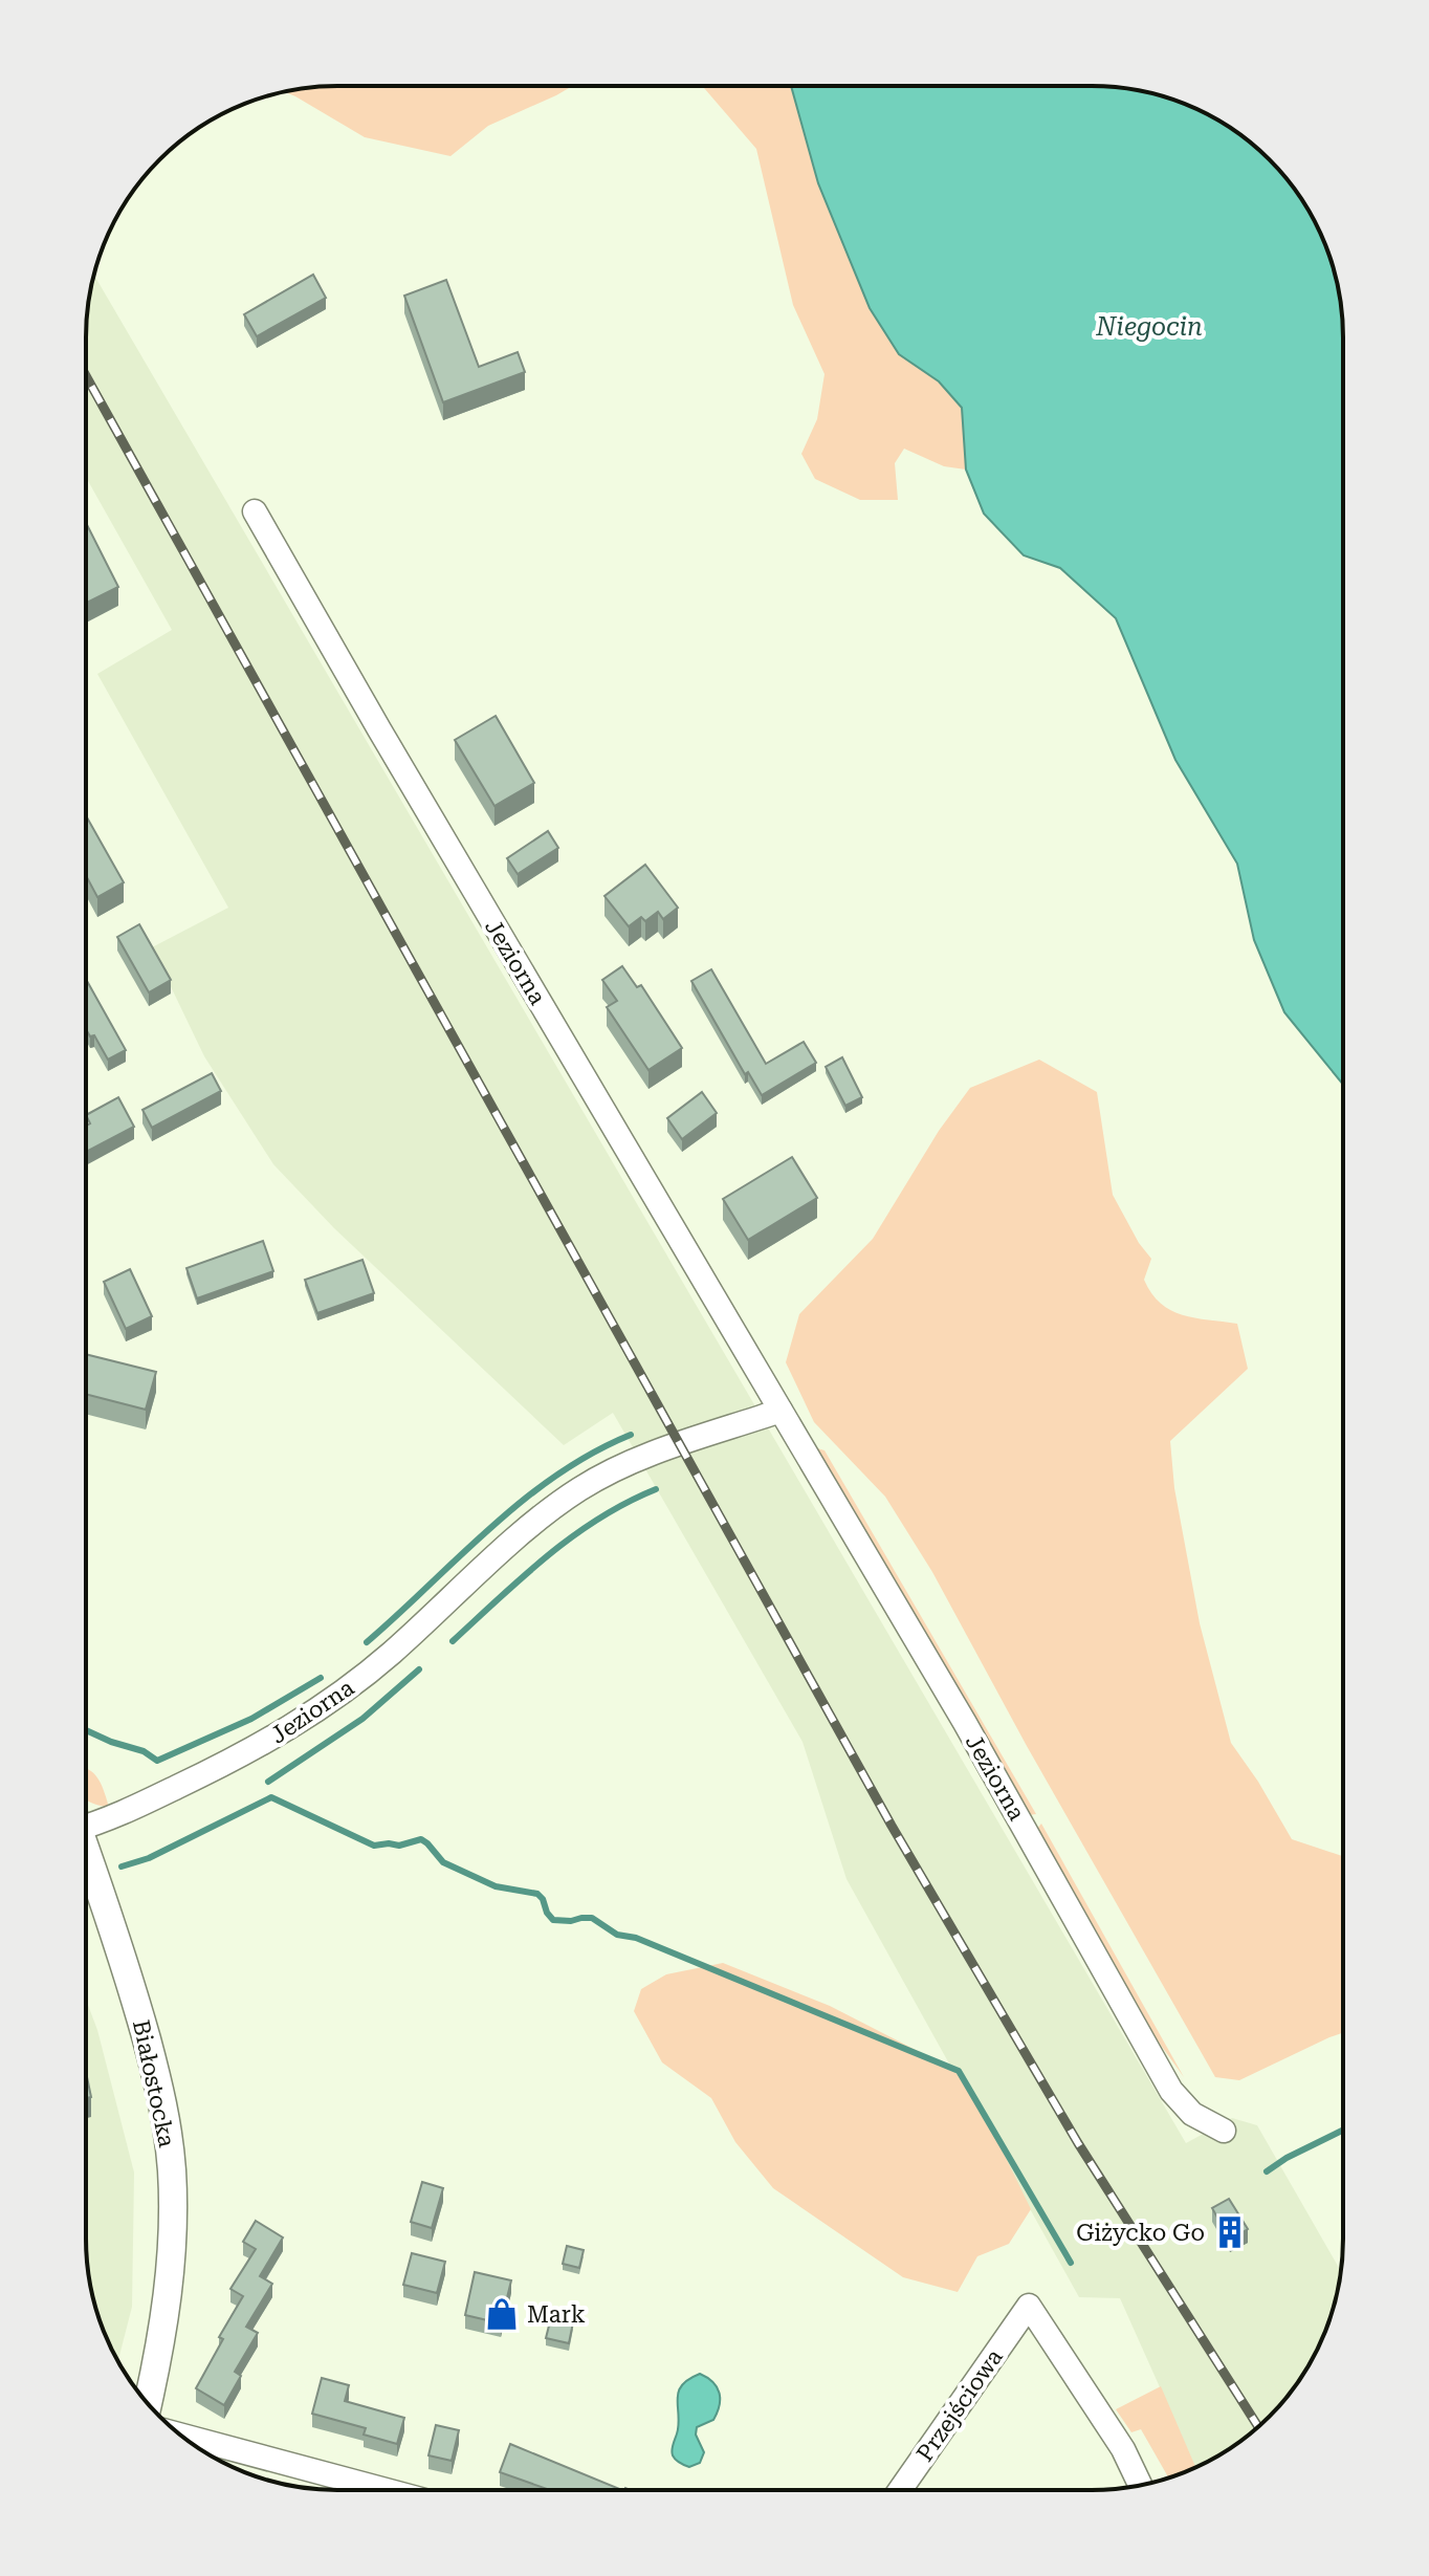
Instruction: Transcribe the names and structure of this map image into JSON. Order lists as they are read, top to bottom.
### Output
{
  "streets": {
    "street": ["Jeziorna", "Białostocka", "Przejściowa"]
  },
  "water": ["Niegocin"],
  "places": {
    "building": ["Giżycko Go"],
    "shop": ["Mark"]
  }
}
